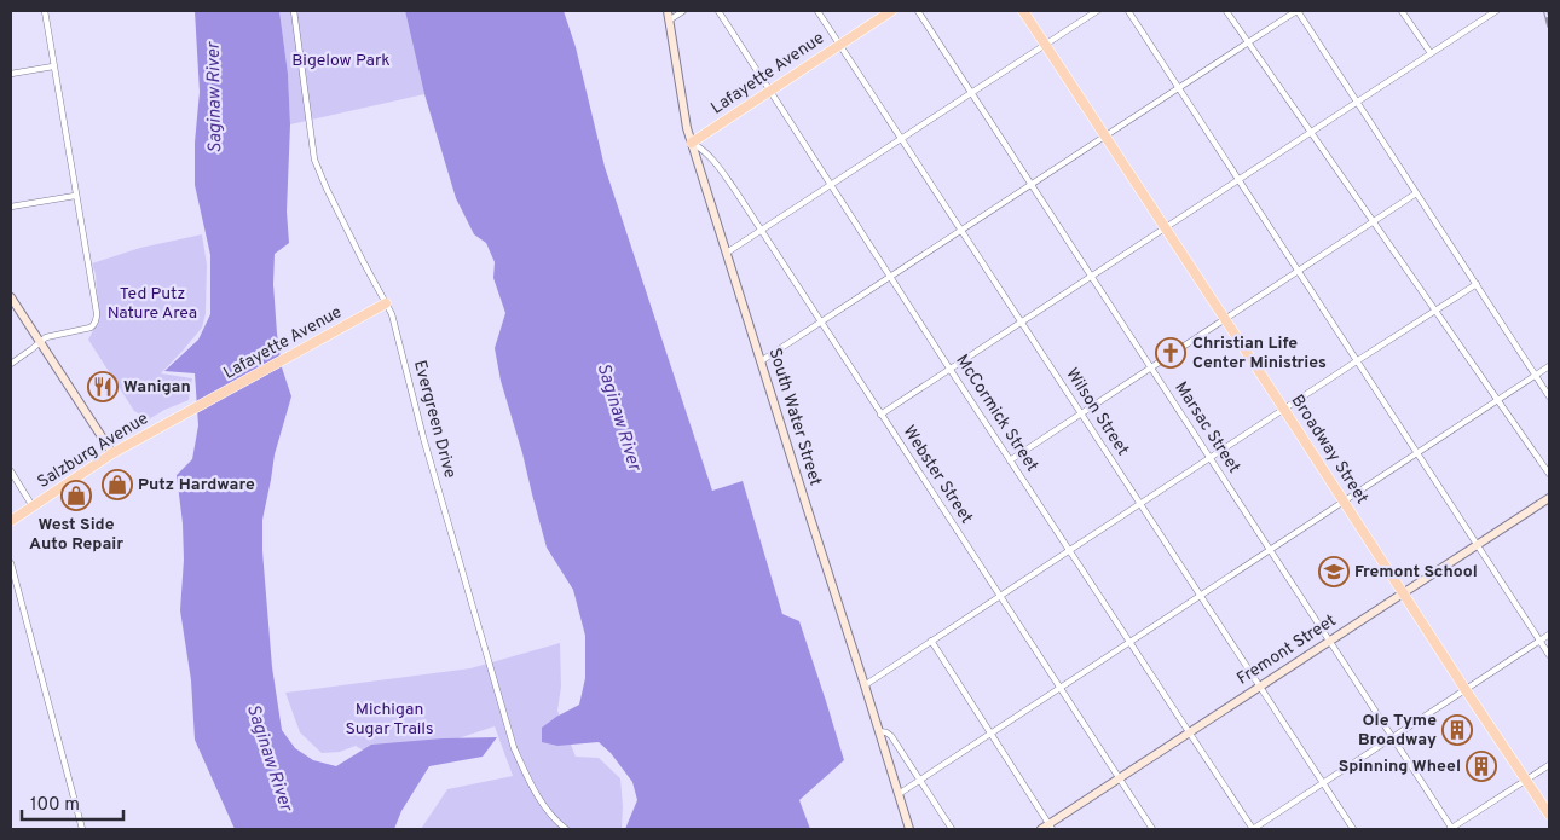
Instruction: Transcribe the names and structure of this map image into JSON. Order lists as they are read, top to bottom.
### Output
{
  "streets": {
    "main road": ["Lafayette Avenue", "Broadway Street", "Salzburg Avenue"],
    "street": [
      "Wilson Street",
      "McCormick Street",
      "South Water Street",
      "Evergreen Drive",
      "Marsac Street",
      "Webster Street",
      "Fremont Street"
    ]
  },
  "crossings": [
    ["Lafayette Avenue", "Wilson Street"],
    ["Lafayette Avenue", "McCormick Street"],
    ["Lafayette Avenue", "South Water Street"],
    ["Lafayette Avenue", "Evergreen Drive"],
    ["Lafayette Avenue", "Salzburg Avenue"],
    ["Lafayette Avenue", "Webster Street"],
    ["Wilson Street", "Fremont Street"],
    ["McCormick Street", "Fremont Street"],
    ["South Water Street", "Webster Street"],
    ["Marsac Street", "Fremont Street"],
    ["Broadway Street", "Fremont Street"],
    ["Webster Street", "Fremont Street"]
  ],
  "water": ["Saginaw River"],
  "parks": ["Bigelow Park", "Ted Putz Nature Area", "Michigan Sugar Trails"],
  "places": {
    "church": ["Christian Life Center Ministries"],
    "restaurant": ["Wanigan"],
    "shop": ["Putz Hardware", "West Side Auto Repair"],
    "school or university": ["Fremont School"],
    "building": ["Ole Tyme Broadway", "Spinning Wheel"]
  },
  "scale_bar": "100 m"
}
